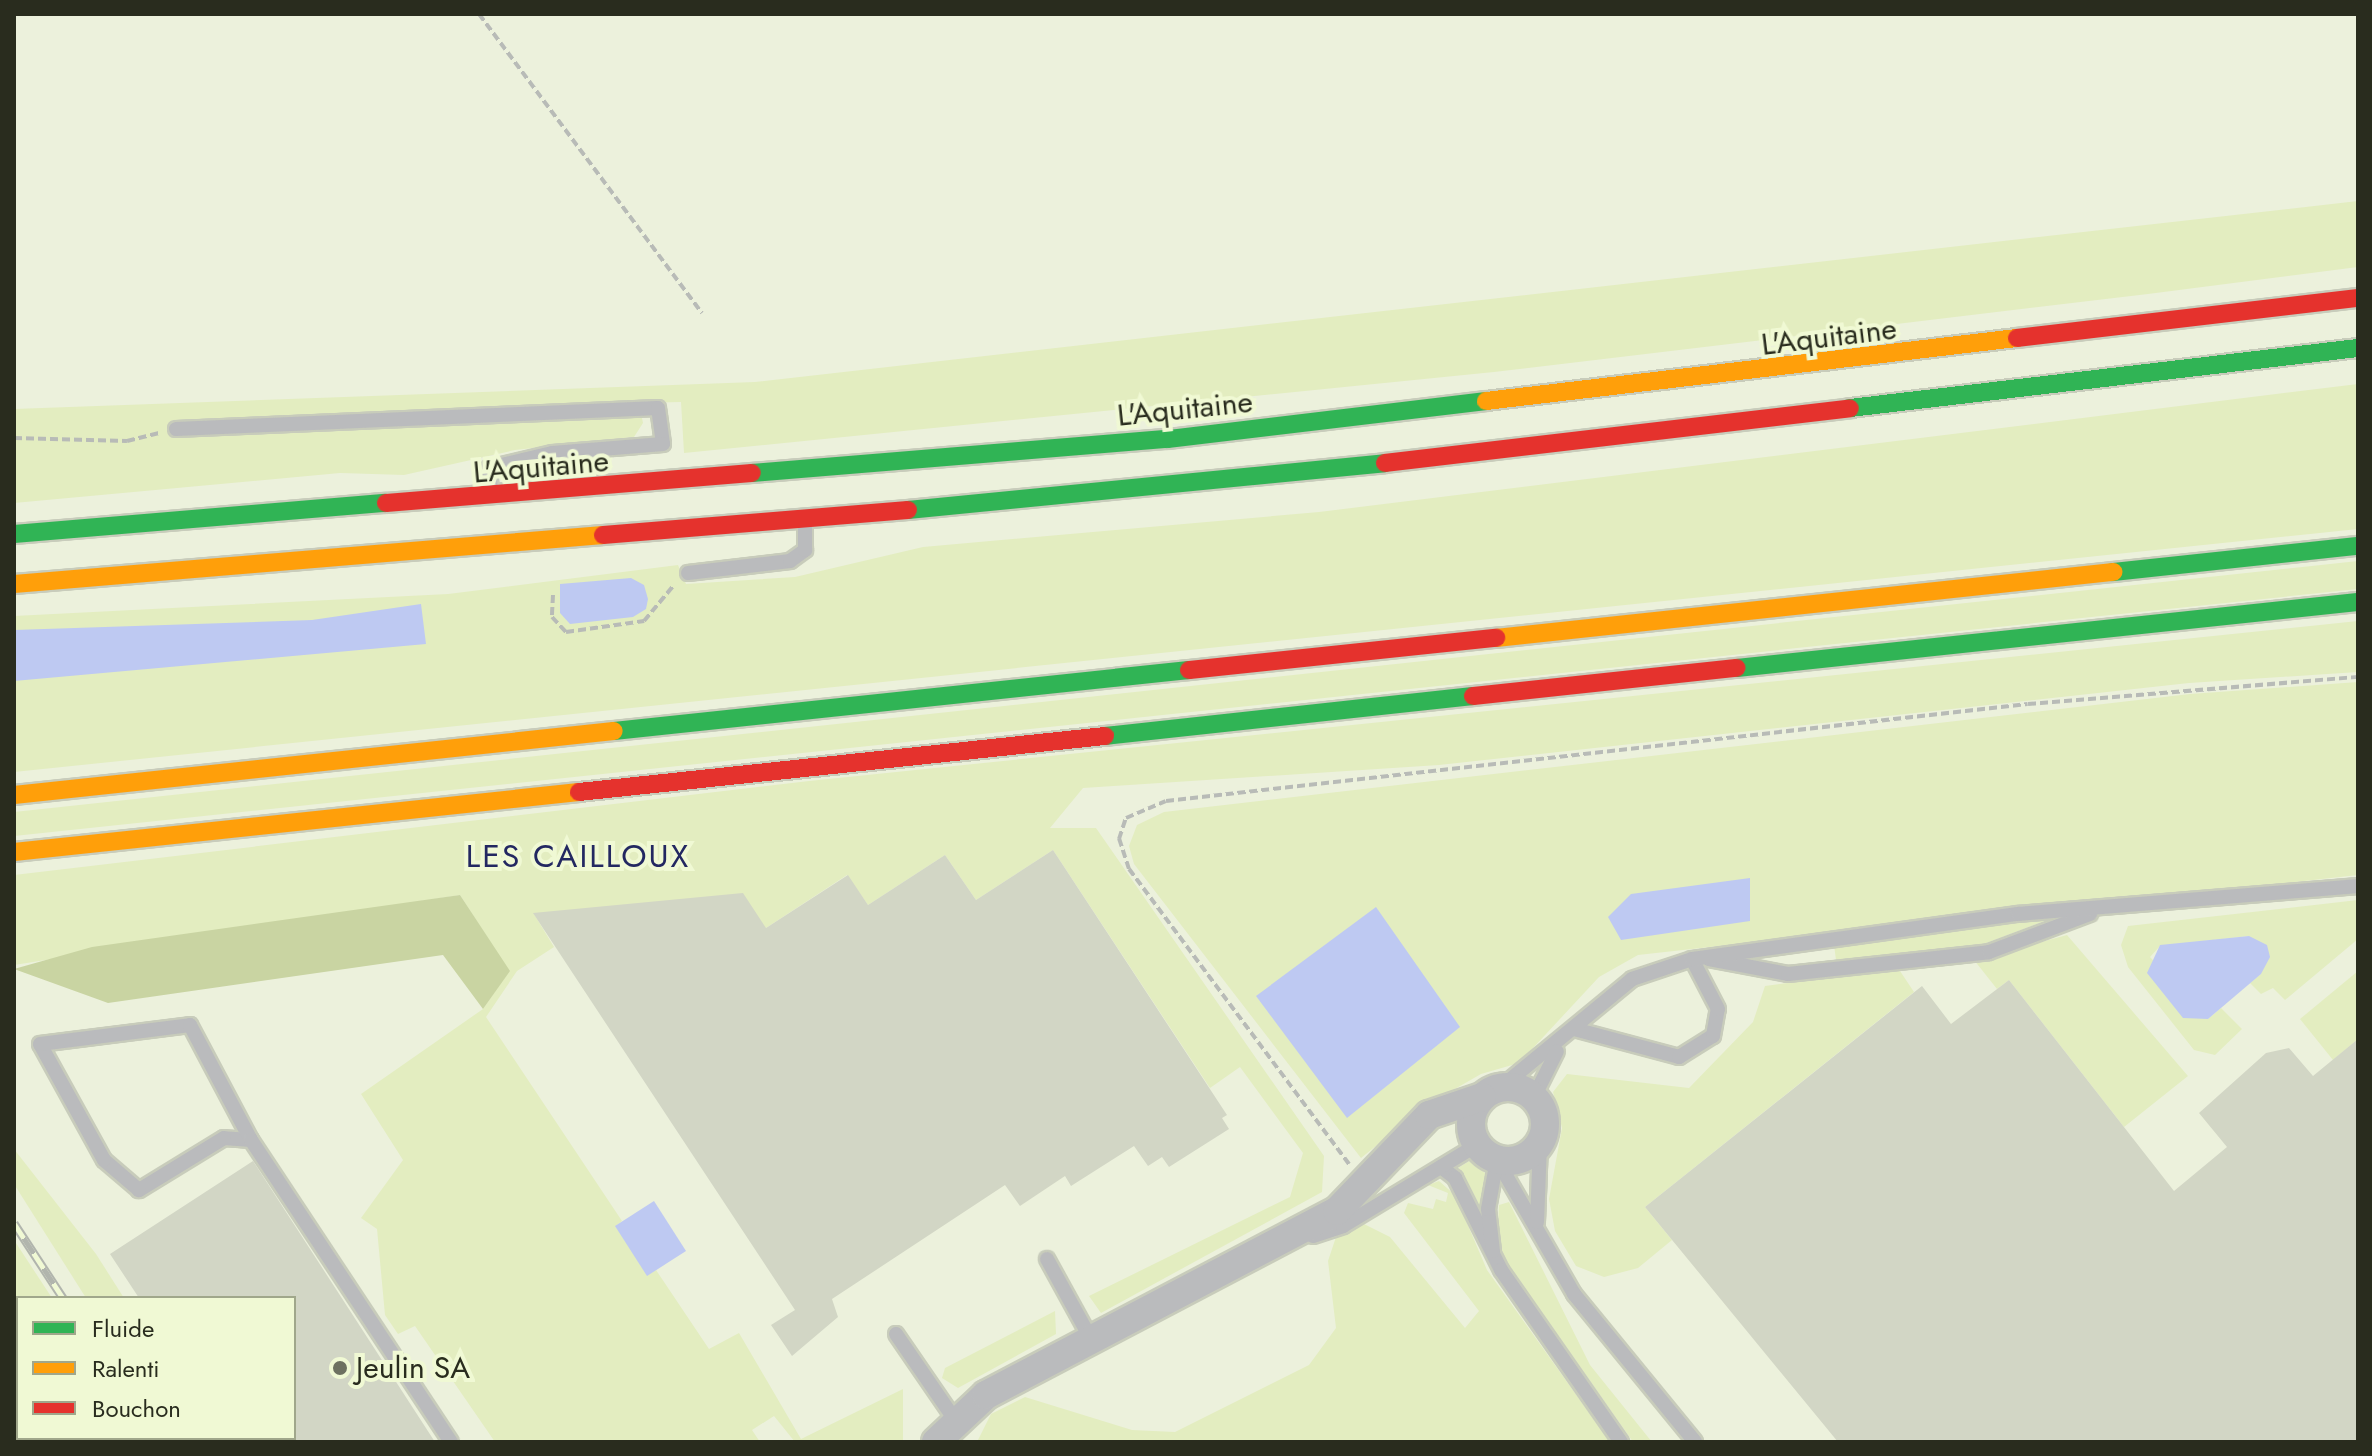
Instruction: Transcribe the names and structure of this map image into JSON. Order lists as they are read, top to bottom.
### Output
{
  "streets": {
    "main road": ["L'Aquitaine"]
  },
  "districts": ["LES CAILLOUX"],
  "places": ["Jeulin SA"],
  "legend": ["Fluide", "Ralenti", "Bouchon"]
}
